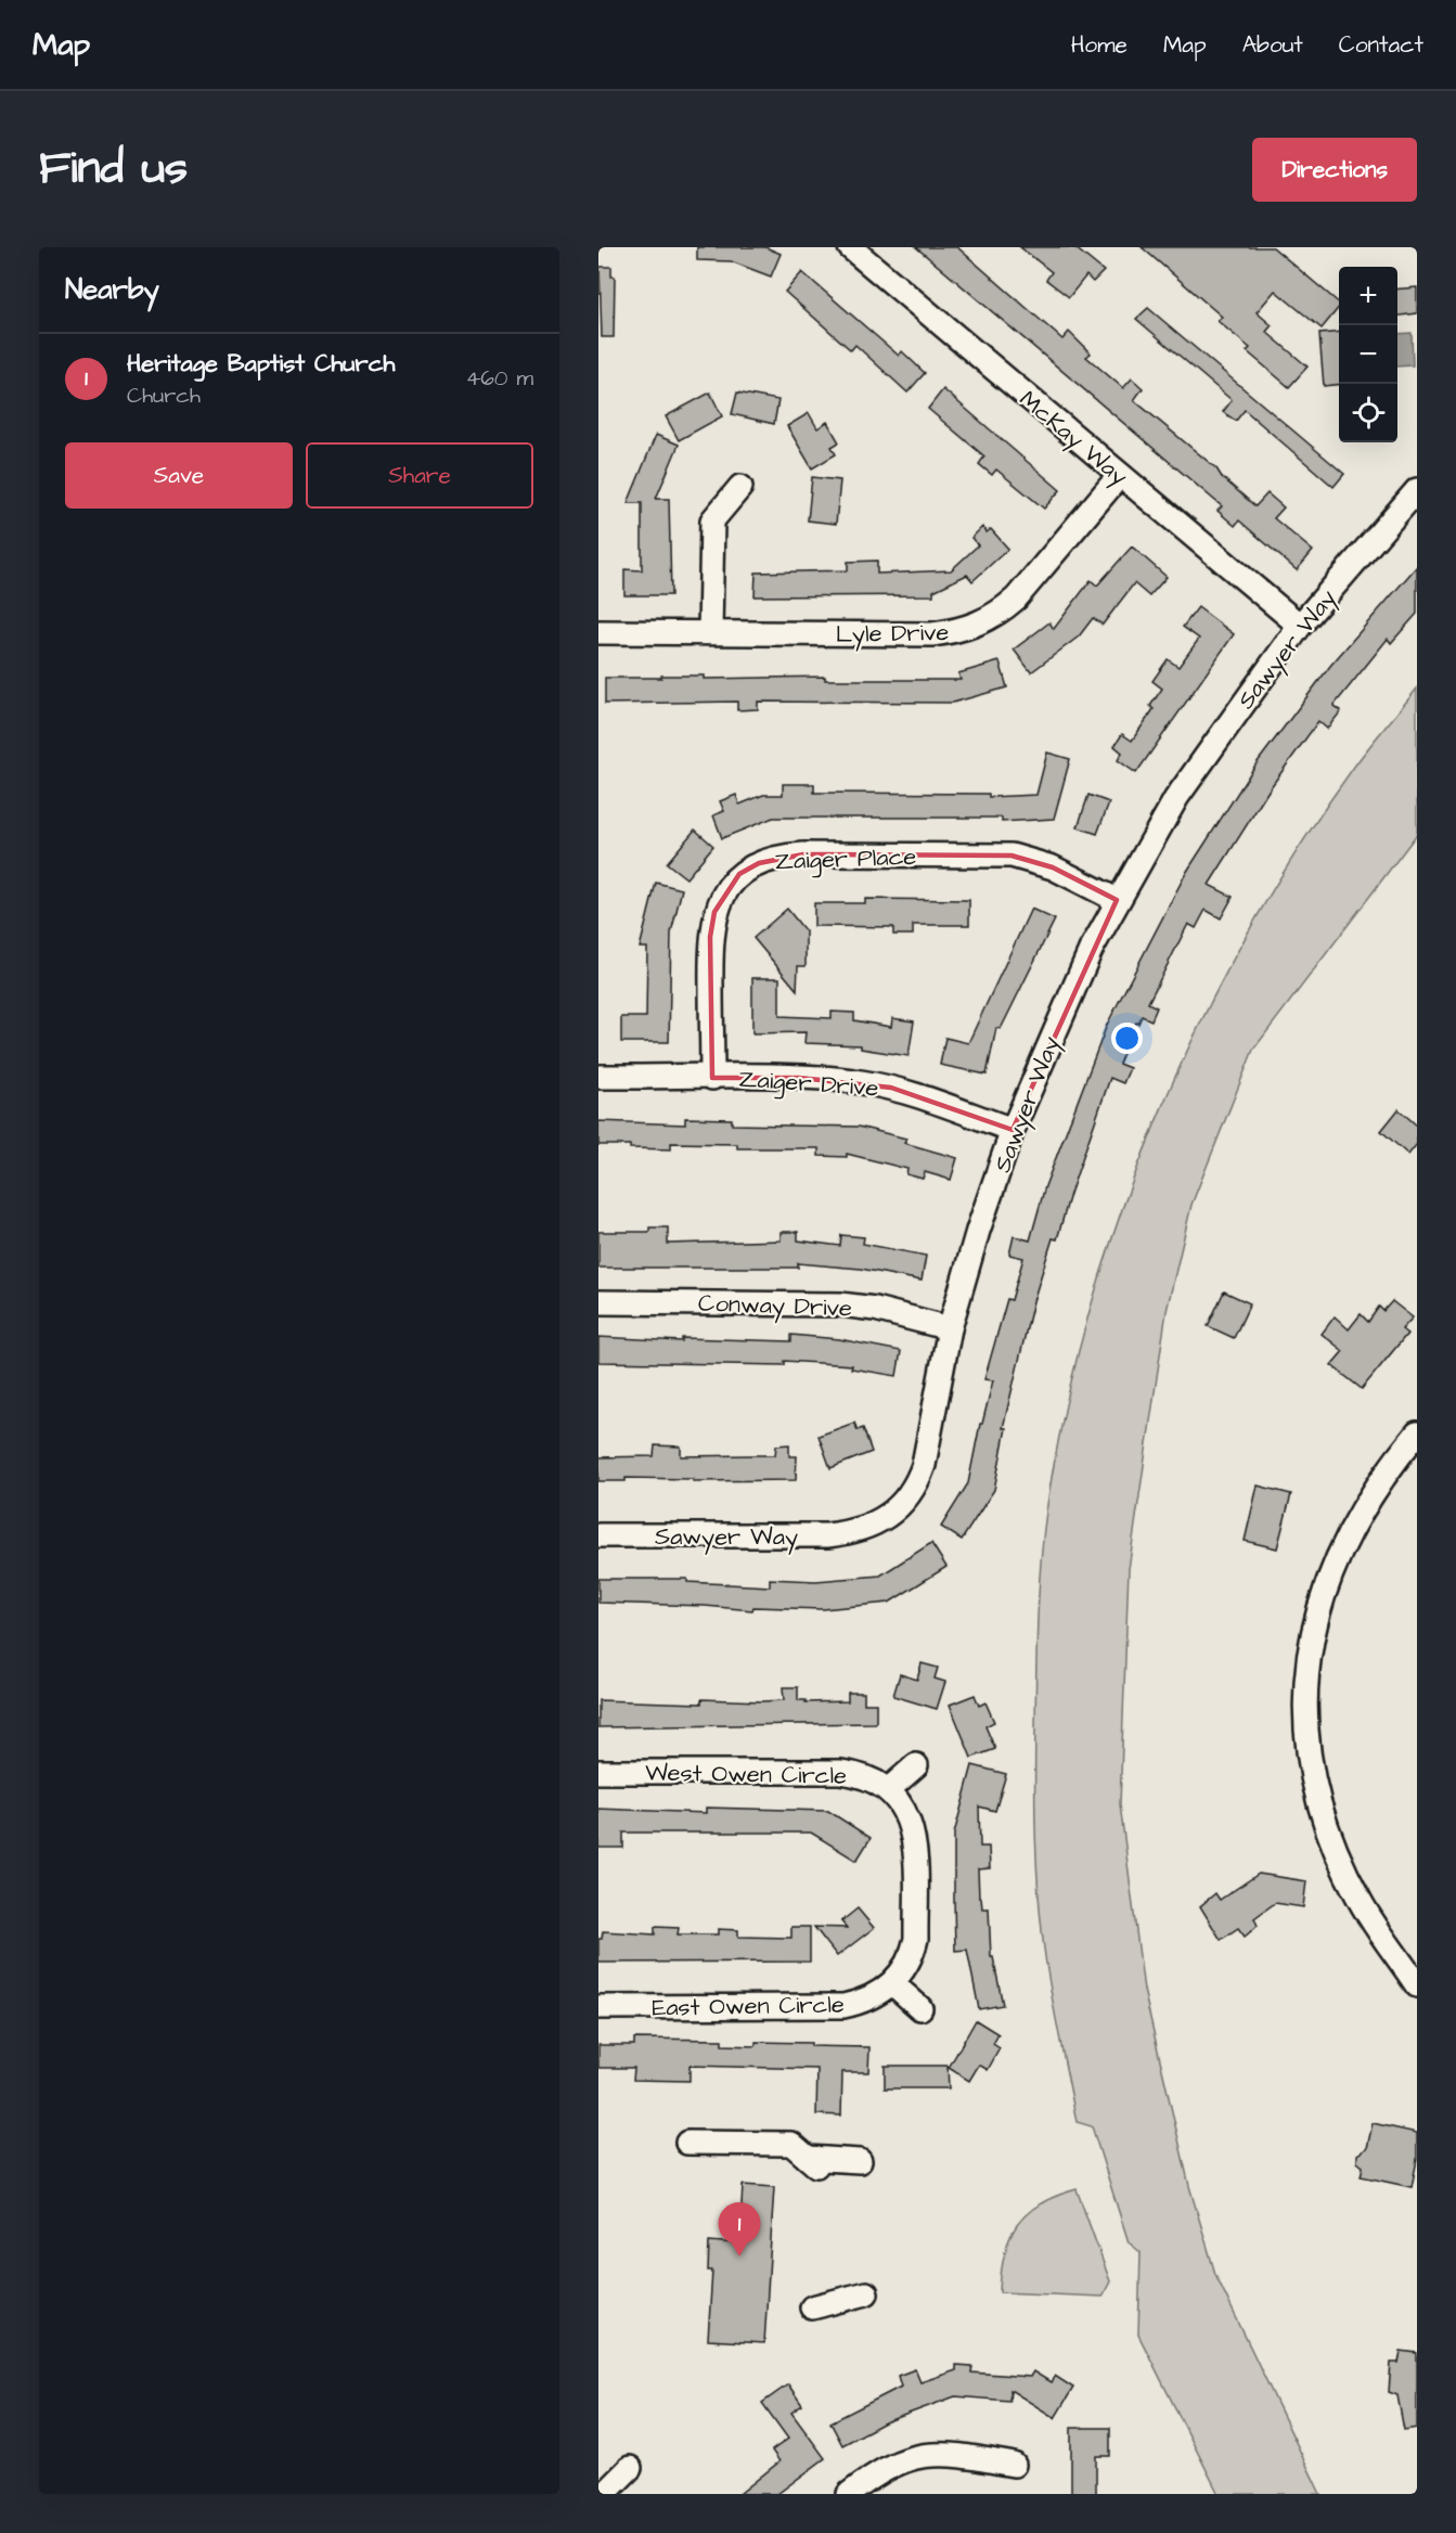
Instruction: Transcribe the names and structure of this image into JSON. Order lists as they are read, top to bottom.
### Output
{
  "streets": {
    "street": [
      "McKay Way",
      "Lyle Drive",
      "Sawyer Way",
      "Zaiger Place",
      "Zaiger Drive",
      "Conway Drive",
      "West Owen Circle",
      "East Owen Circle"
    ]
  },
  "crossings": [
    ["McKay Way", "Lyle Drive"],
    ["McKay Way", "Sawyer Way"],
    ["Sawyer Way", "Zaiger Place"],
    ["Sawyer Way", "Zaiger Drive"],
    ["Sawyer Way", "Conway Drive"],
    ["Zaiger Place", "Zaiger Drive"],
    ["West Owen Circle", "East Owen Circle"]
  ],
  "page": {
    "header": "Map",
    "nav": [
      "Home",
      "Map",
      "About",
      "Contact"
    ],
    "title": "Find us",
    "buttons": [
      "Directions",
      ["Save", "Share"]
    ],
    "heading": "Nearby",
    "map_buttons": ["+", "−"],
    "list": [
      {
        "mark": "1",
        "name": "Heritage Baptist Church",
        "note": "Church",
        "value": "460 m"
      }
    ],
    "pins": "1"
  }
}
